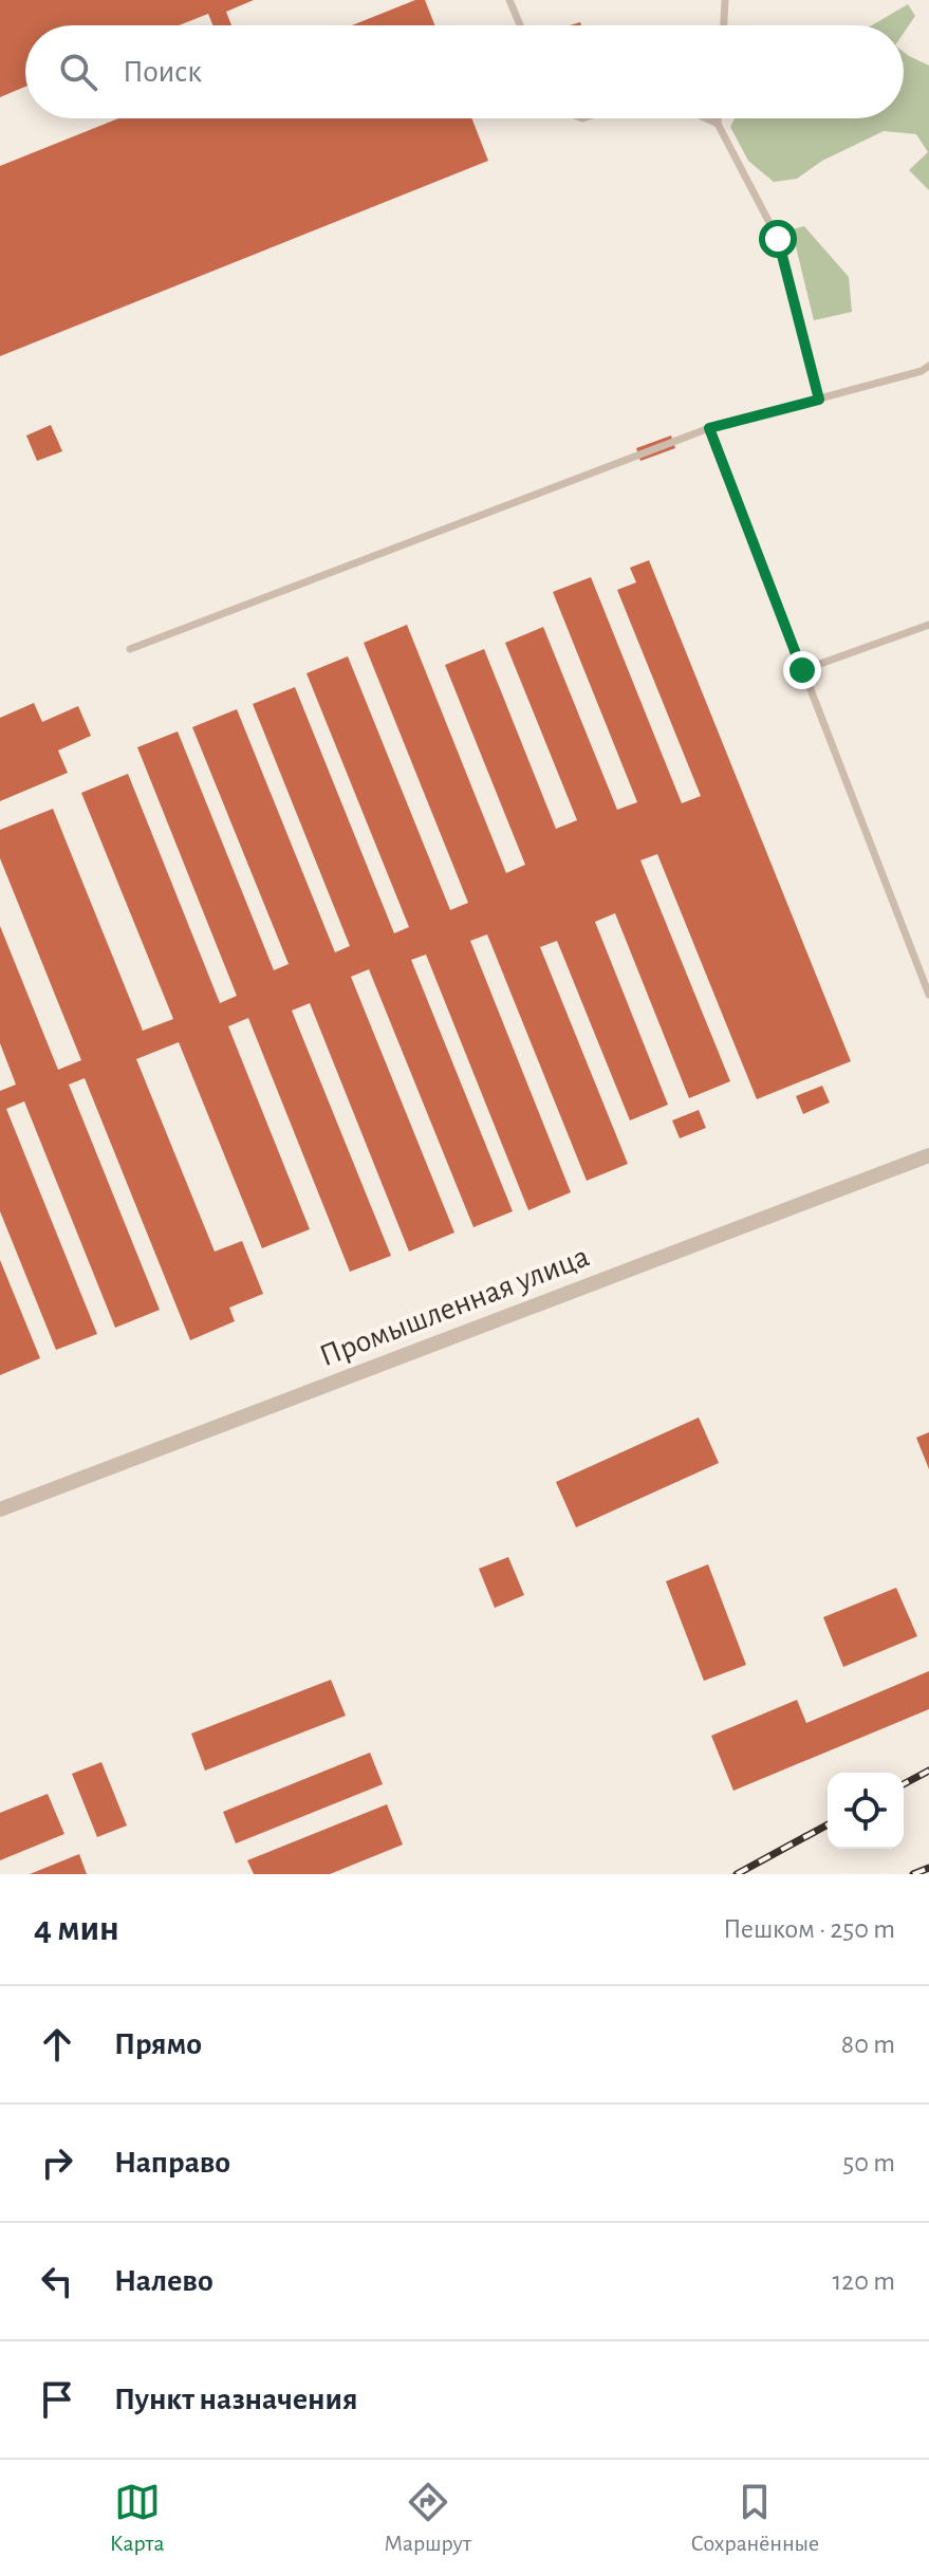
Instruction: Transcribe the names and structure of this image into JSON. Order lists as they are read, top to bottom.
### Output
{
  "streets": {
    "street": ["Промышленная улица"]
  },
  "page": {
    "search": "Поиск",
    "heading": ["4 мин", "Пешком · 250 m"],
    "list": [
      ["Прямо", "80 m"],
      ["Направо", "50 m"],
      ["Налево", "120 m"],
      "Пункт назначения"
    ],
    "nav": ["Карта", "Маршрут", "Сохранённые"]
  }
}
